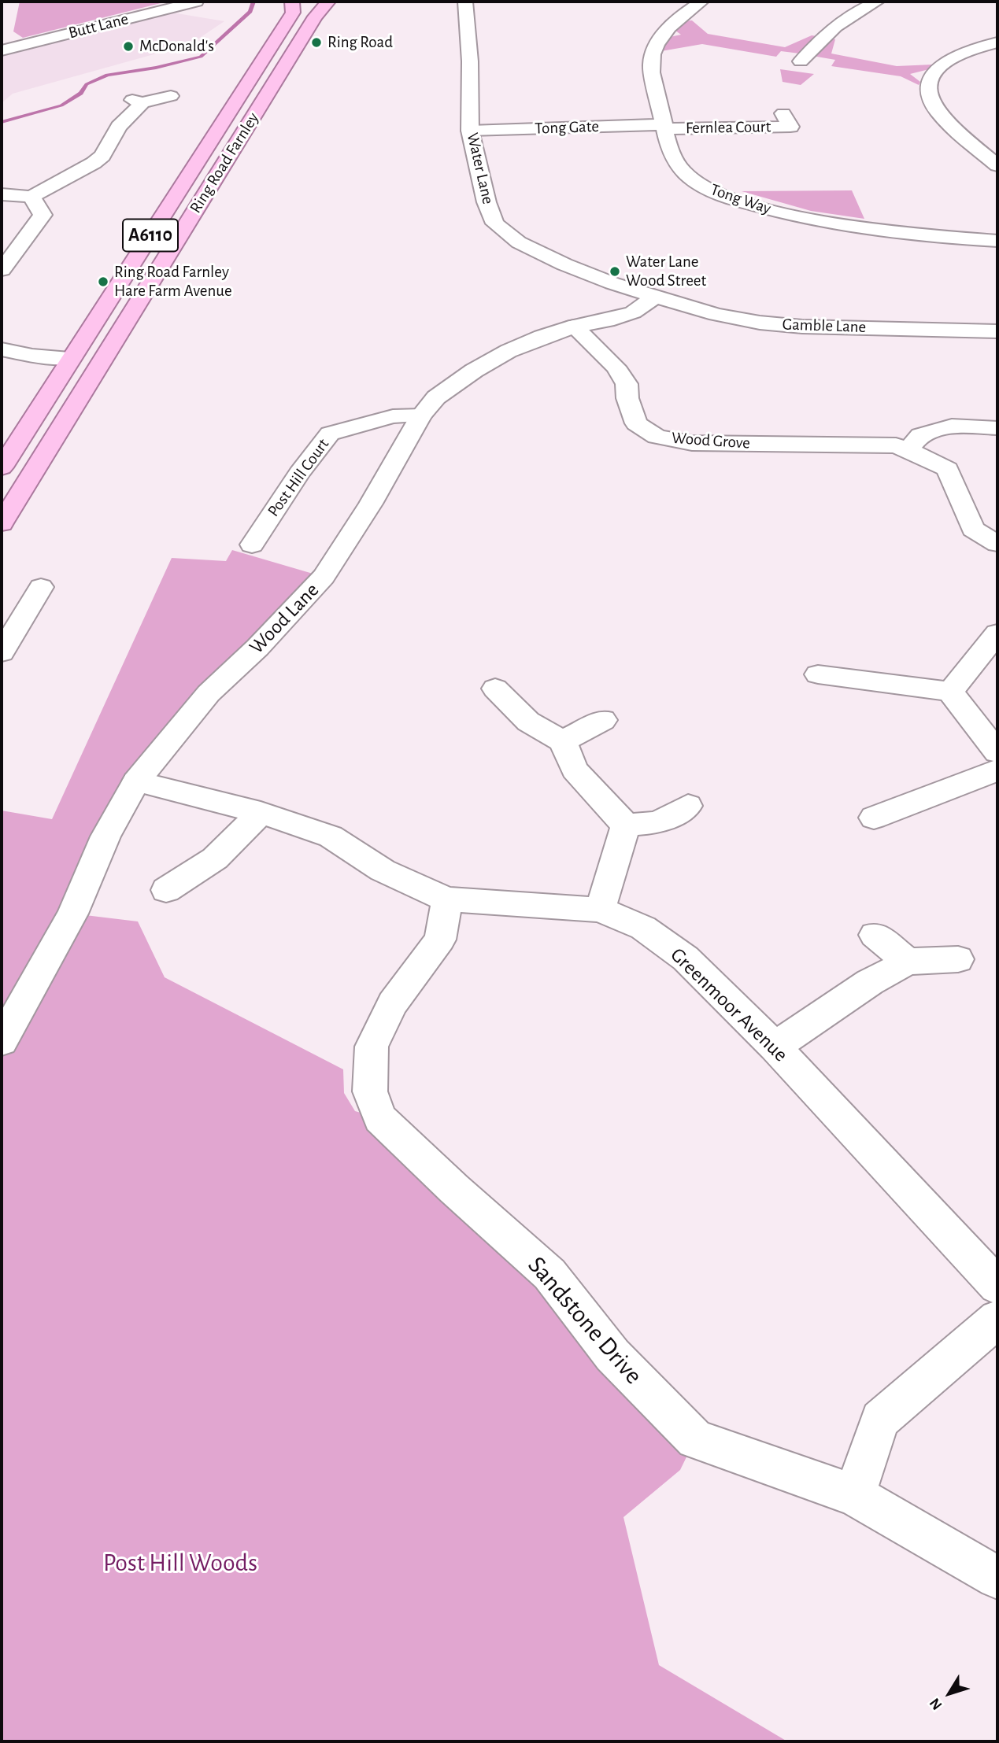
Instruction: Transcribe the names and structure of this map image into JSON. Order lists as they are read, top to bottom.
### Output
{
  "streets": {
    "highway": ["Ring Road Farnley", "A6110"],
    "street": [
      "Butt Lane",
      "Tong Gate",
      "Fernlea Court",
      "Water Lane",
      "Tong Way",
      "Gamble Lane",
      "Wood Grove",
      "Post Hill Court",
      "Wood Lane",
      "Greenmoor Avenue",
      "Sandstone Drive"
    ]
  },
  "crossings": [
    ["Tong Gate", "Fernlea Court"],
    ["Tong Gate", "Water Lane"],
    ["Tong Gate", "Tong Way"],
    ["Fernlea Court", "Tong Way"],
    ["Water Lane", "Gamble Lane"],
    ["Water Lane", "Wood Lane"],
    ["Gamble Lane", "Wood Lane"],
    ["Wood Grove", "Wood Lane"],
    ["Post Hill Court", "Wood Lane"],
    ["Wood Lane", "Greenmoor Avenue"],
    ["Greenmoor Avenue", "Sandstone Drive"]
  ],
  "parks": ["Post Hill Woods"],
  "places": [
    "Ring Road",
    "McDonald's",
    "Water Lane Wood Street",
    "Ring Road Farnley Hare Farm Avenue"
  ],
  "north": "bottom left"
}
